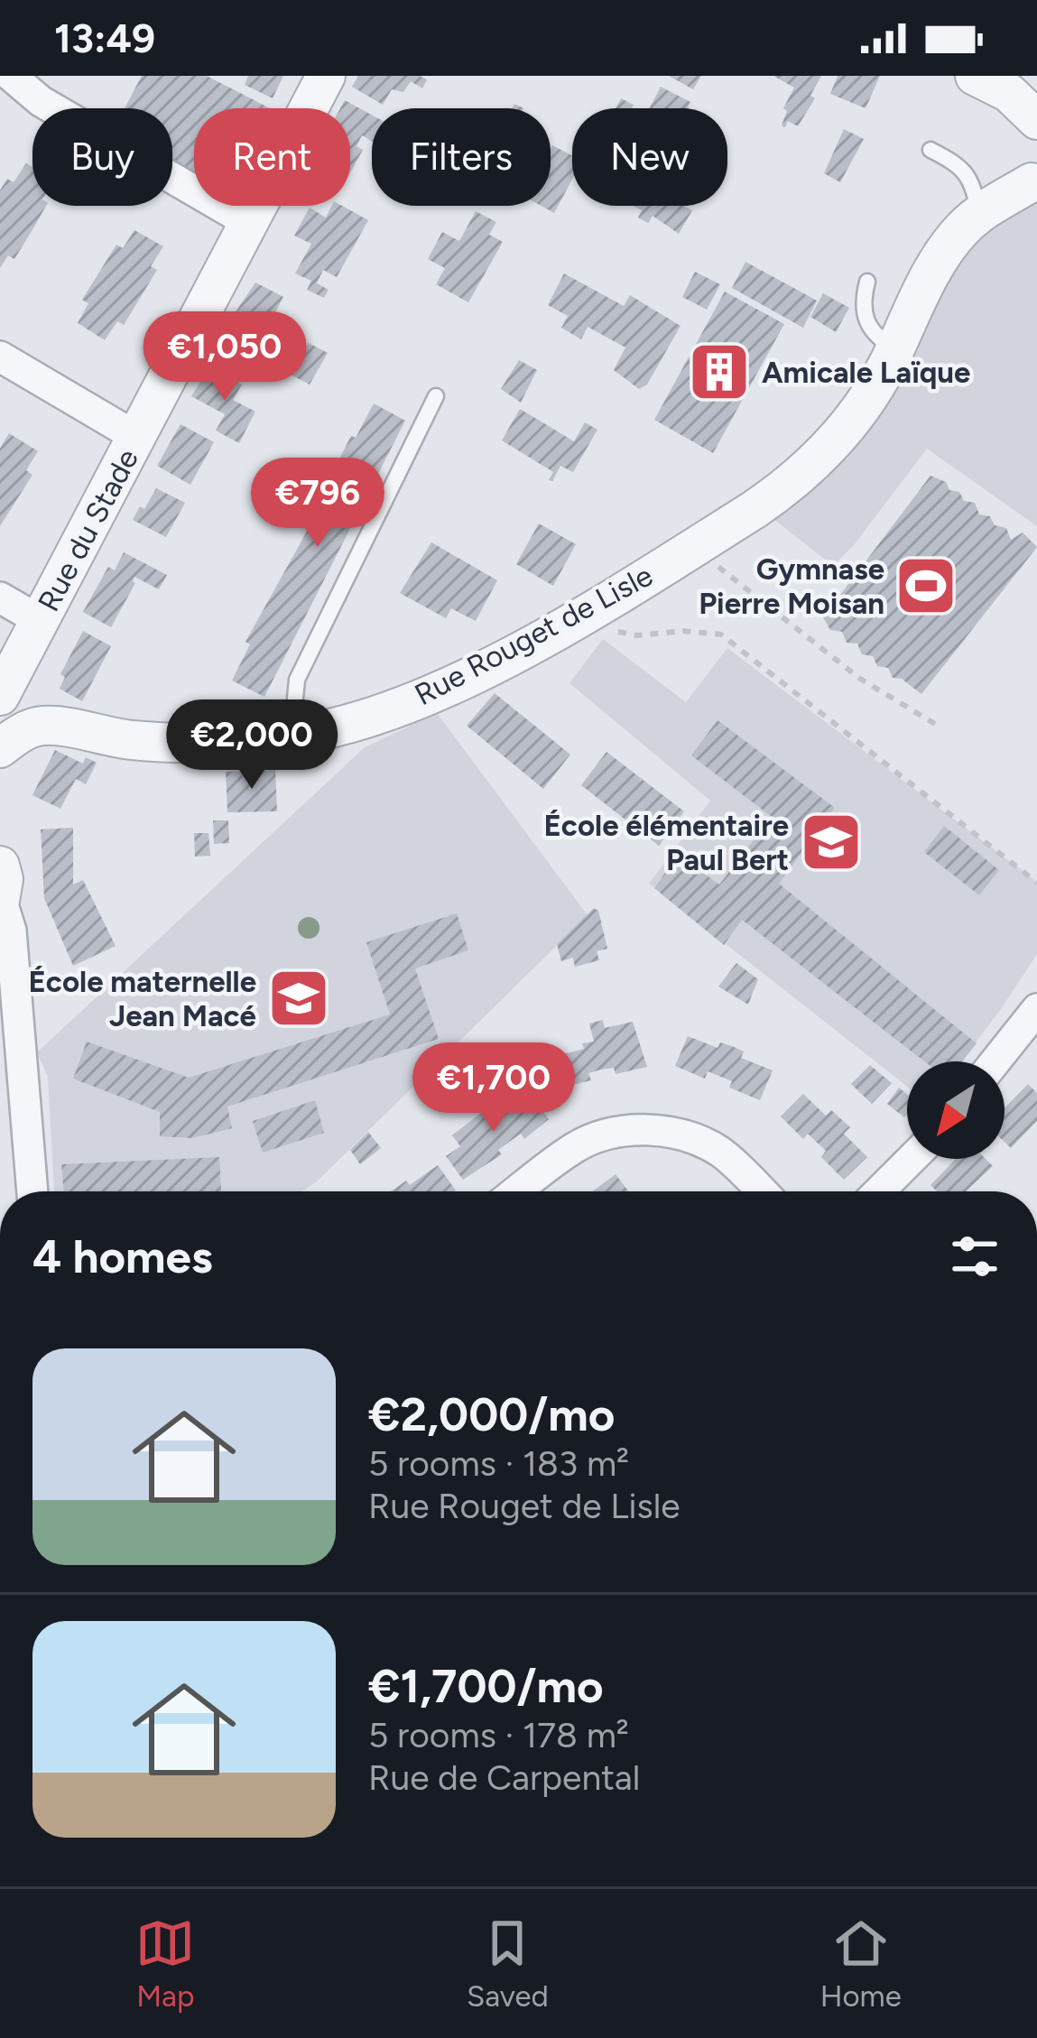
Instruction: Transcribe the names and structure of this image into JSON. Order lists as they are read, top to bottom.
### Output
{
  "streets": {
    "street": ["Rue du Stade", "Rue Rouget de Lisle"]
  },
  "places": {
    "building": ["Amicale Laïque"],
    "sports": ["Gymnase Pierre Moisan"],
    "school or university": ["École élémentaire Paul Bert", "École maternelle Jean Macé"]
  },
  "north": "bottom left",
  "page": {
    "status": "13:49",
    "chip": [
      "Buy",
      "Rent",
      "Filters",
      "New"
    ],
    "price": [
      "€1,050",
      "€796",
      "€2,000",
      "€1,700"
    ],
    "heading": "4 homes",
    "list": [
      {
        "name": "€2,000/mo",
        "note": "5 rooms · 183 m² · Rue Rouget de Lisle"
      },
      {
        "name": "€1,700/mo",
        "note": "5 rooms · 178 m² · Rue de Carpental"
      }
    ],
    "tabs": ["Map", "Saved", "Home"]
  }
}
